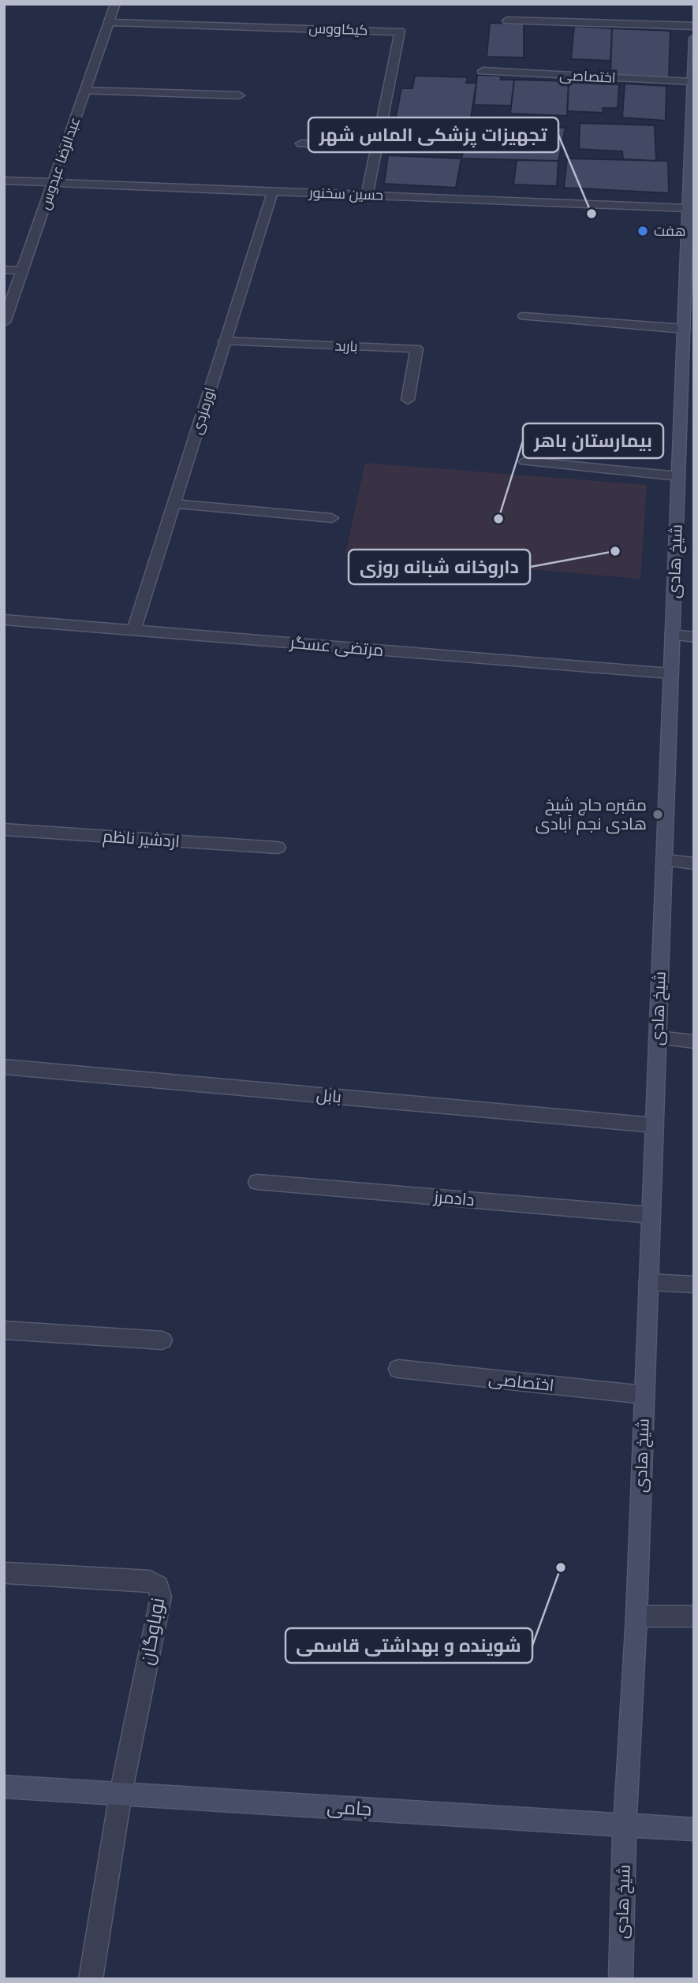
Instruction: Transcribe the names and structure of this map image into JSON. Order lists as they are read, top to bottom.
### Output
{
  "streets": {
    "street": [
      "کیکاووس",
      "اختصاصی",
      "عبدالرضا عبدوس",
      "حسین سخنور",
      "باربد",
      "اورمزدی",
      "شیخ هادی",
      "مرتضی عسگر",
      "اردشیر ناظم",
      "بابل",
      "دادمرز",
      "نوباوگان",
      "جامی"
    ]
  },
  "crossings": [
    ["کیکاووس", "عبدالرضا عبدوس"],
    ["کیکاووس", "حسین سخنور"],
    ["اختصاصی", "شیخ هادی"],
    ["عبدالرضا عبدوس", "حسین سخنور"],
    ["حسین سخنور", "اورمزدی"],
    ["حسین سخنور", "شیخ هادی"],
    ["باربد", "اورمزدی"],
    ["اورمزدی", "مرتضی عسگر"],
    ["شیخ هادی", "مرتضی عسگر"],
    ["شیخ هادی", "بابل"],
    ["شیخ هادی", "دادمرز"],
    ["شیخ هادی", "جامی"],
    ["نوباوگان", "جامی"]
  ],
  "places": [
    "تجهیزات پزشکی الماس شهر",
    "هفت",
    "بیمارستان باهر",
    "داروخانه شبانه روزی",
    "مقبره حاج شیخ هادی نجم آبادی",
    "شوینده و بهداشتی قاسمی"
  ]
}
